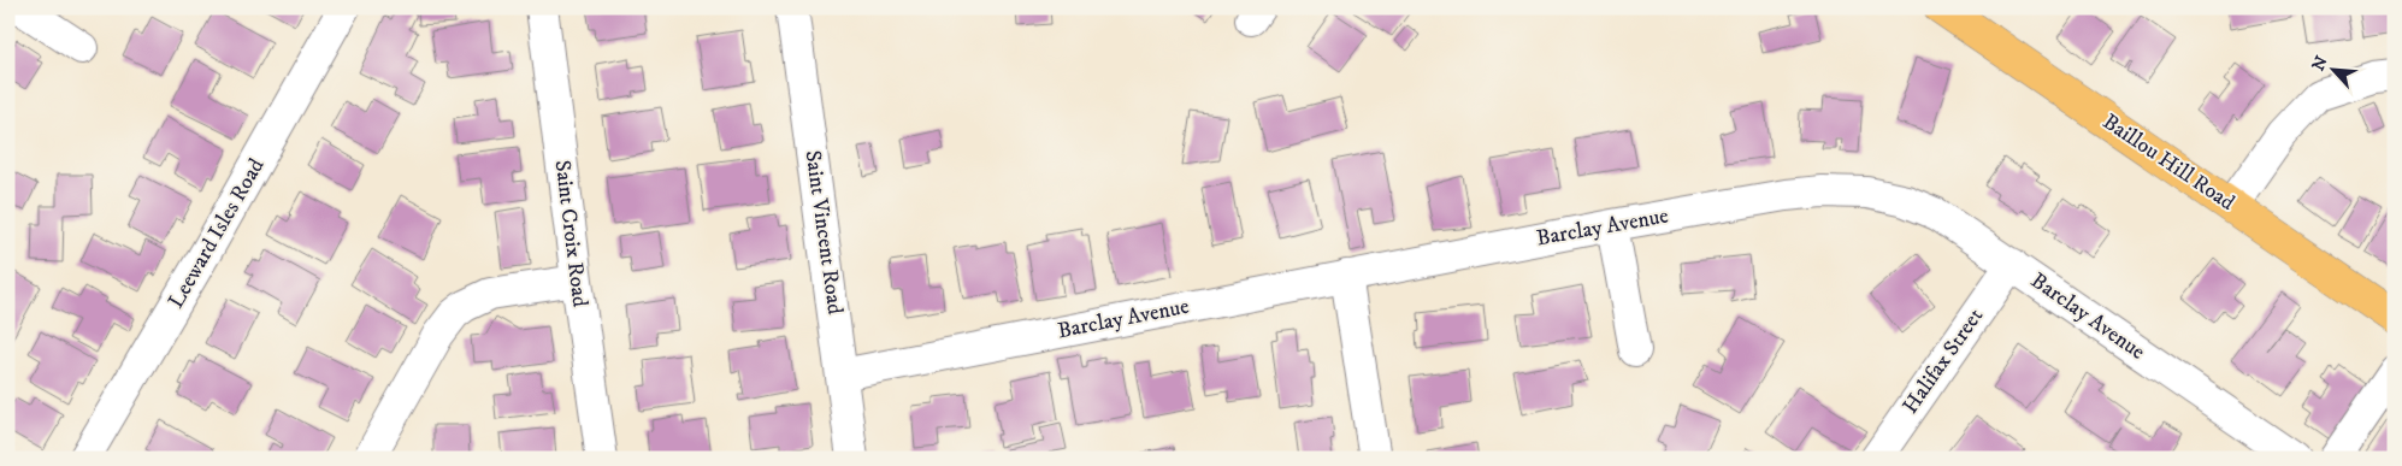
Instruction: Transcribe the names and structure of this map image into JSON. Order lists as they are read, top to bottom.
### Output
{
  "streets": {
    "main road": ["Baillou Hill Road"],
    "street": [
      "Barclay Avenue",
      "Saint Vincent Road",
      "Leeward Isles Road",
      "Saint Croix Road",
      "Halifax Street"
    ]
  },
  "crossings": [
    ["Barclay Avenue", "Saint Vincent Road"],
    ["Barclay Avenue", "Halifax Street"]
  ],
  "north": "top left"
}
